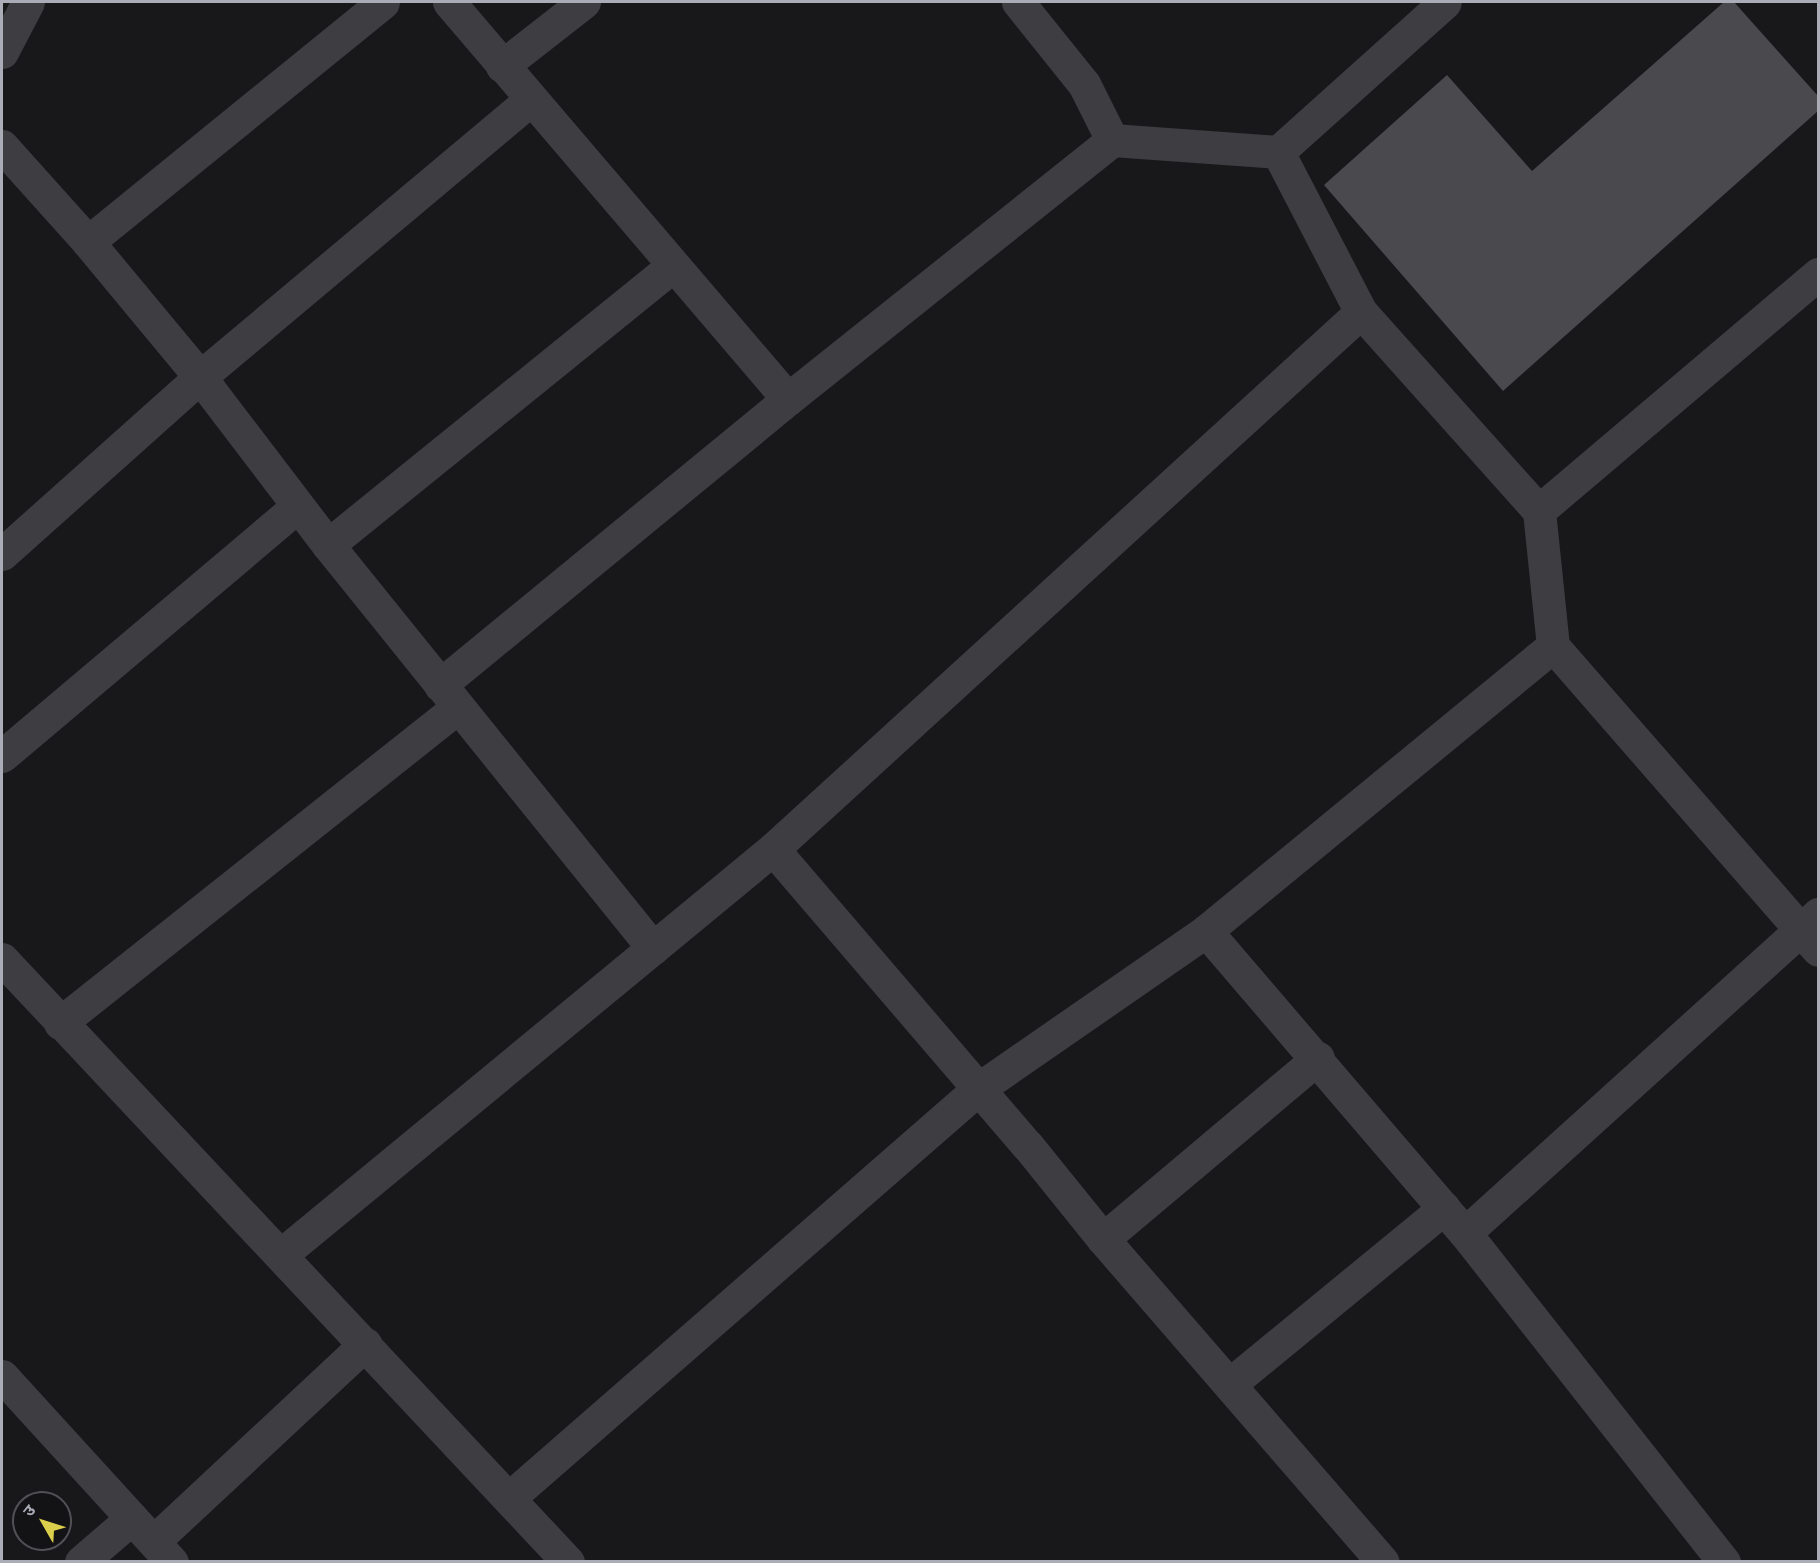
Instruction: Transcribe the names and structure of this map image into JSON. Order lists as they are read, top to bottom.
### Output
{
  "north": "top left"
}
